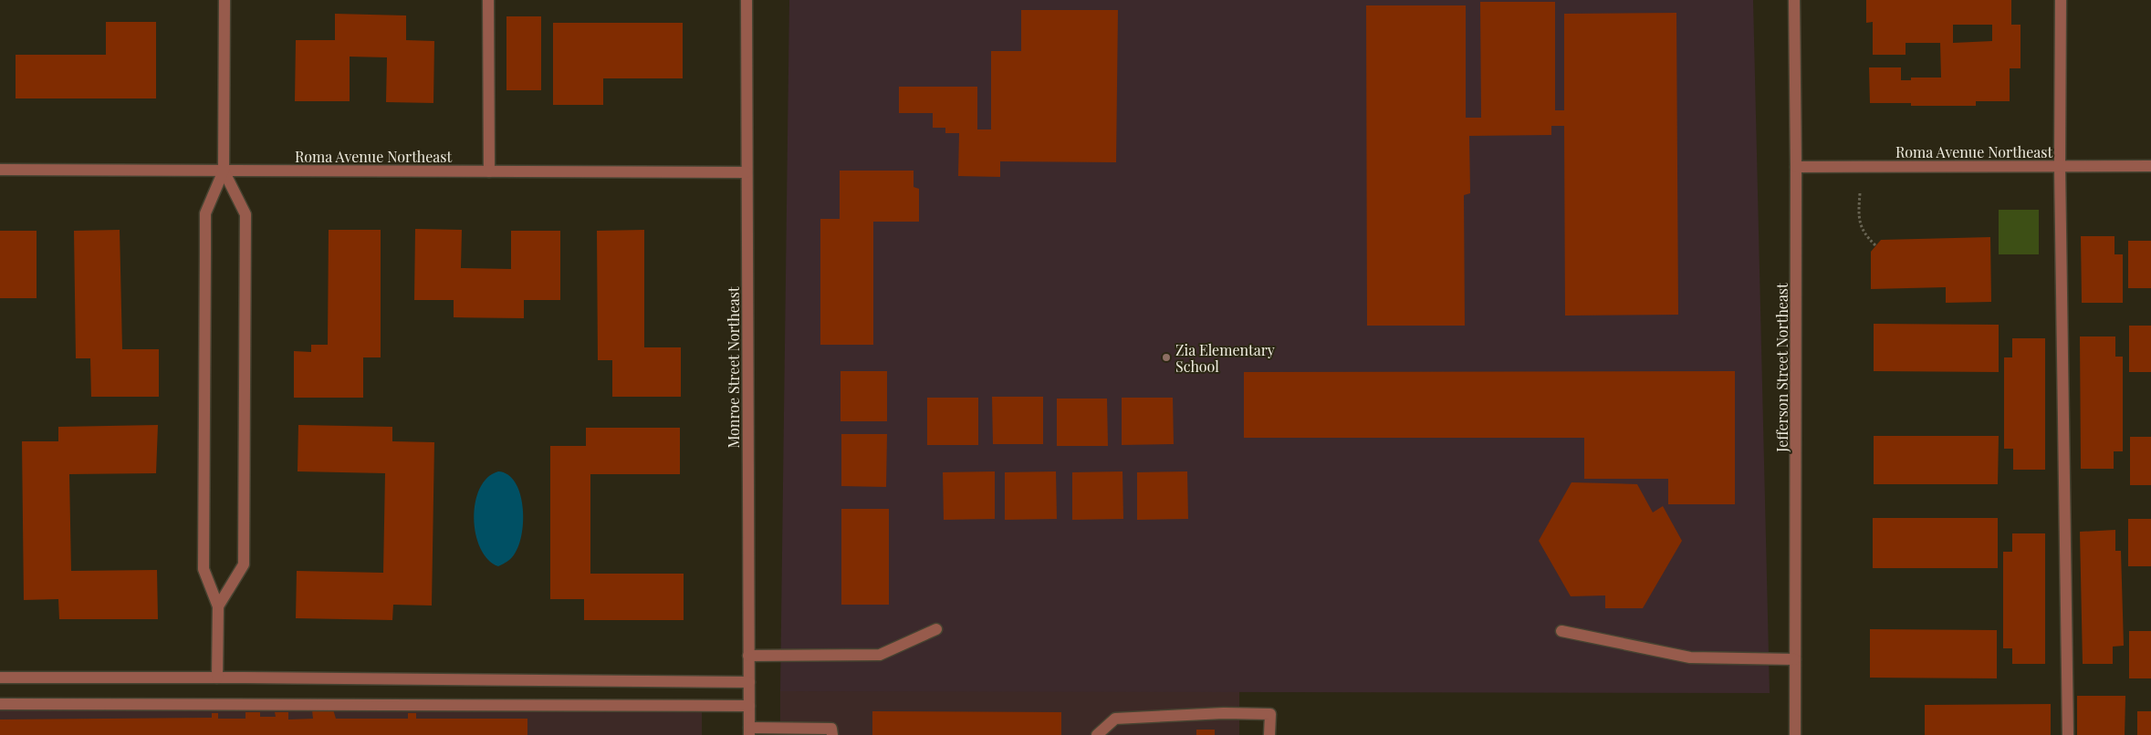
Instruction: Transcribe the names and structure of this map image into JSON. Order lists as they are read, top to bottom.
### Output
{
  "streets": {
    "street": ["Roma Avenue Northeast", "Monroe Street Northeast", "Jefferson Street Northeast"]
  },
  "crossings": [
    ["Roma Avenue Northeast", "Monroe Street Northeast"],
    ["Roma Avenue Northeast", "Jefferson Street Northeast"]
  ],
  "places": ["Zia Elementary School"]
}
